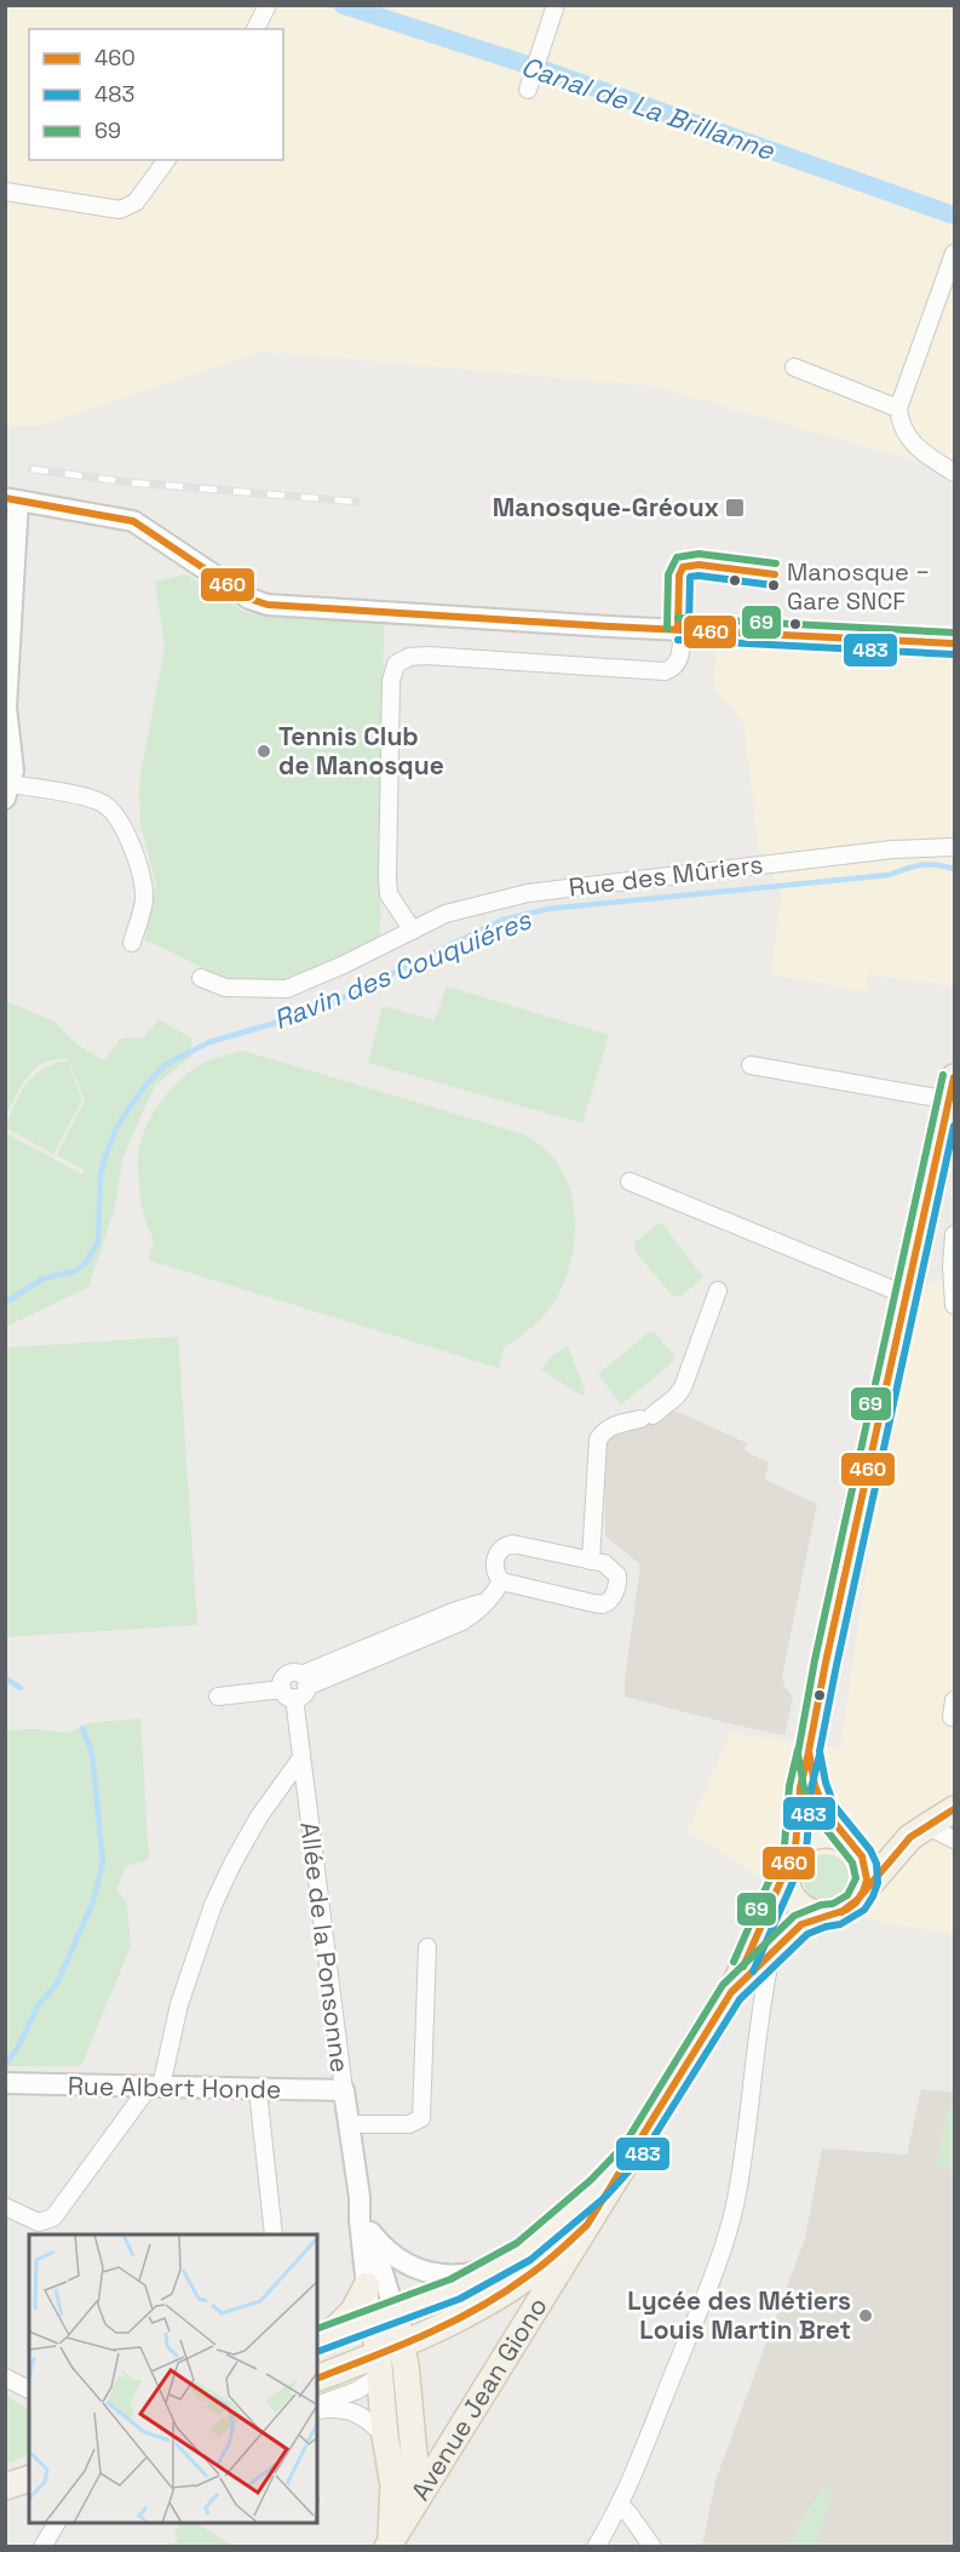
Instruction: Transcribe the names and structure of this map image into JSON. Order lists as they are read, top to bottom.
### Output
{
  "streets": {
    "main road": ["Avenue Jean Giono"],
    "street": ["Rue des Mûriers", "Allée de la Ponsonne", "Rue Albert Honde"]
  },
  "crossings": [
    ["Allée de la Ponsonne", "Rue Albert Honde"]
  ],
  "water": ["Canal de La Brillanne", "Ravin des Couquiéres"],
  "places": {
    "transit": ["Manosque-Gréoux"],
    "other": ["Manosque − Gare SNCF", "Tennis Club de Manosque", "Lycée des Métiers Louis Martin Bret"]
  },
  "lines": ["transit line 460", "transit line 69", "transit line 483"],
  "legend": ["460", "483", "69"]
}
